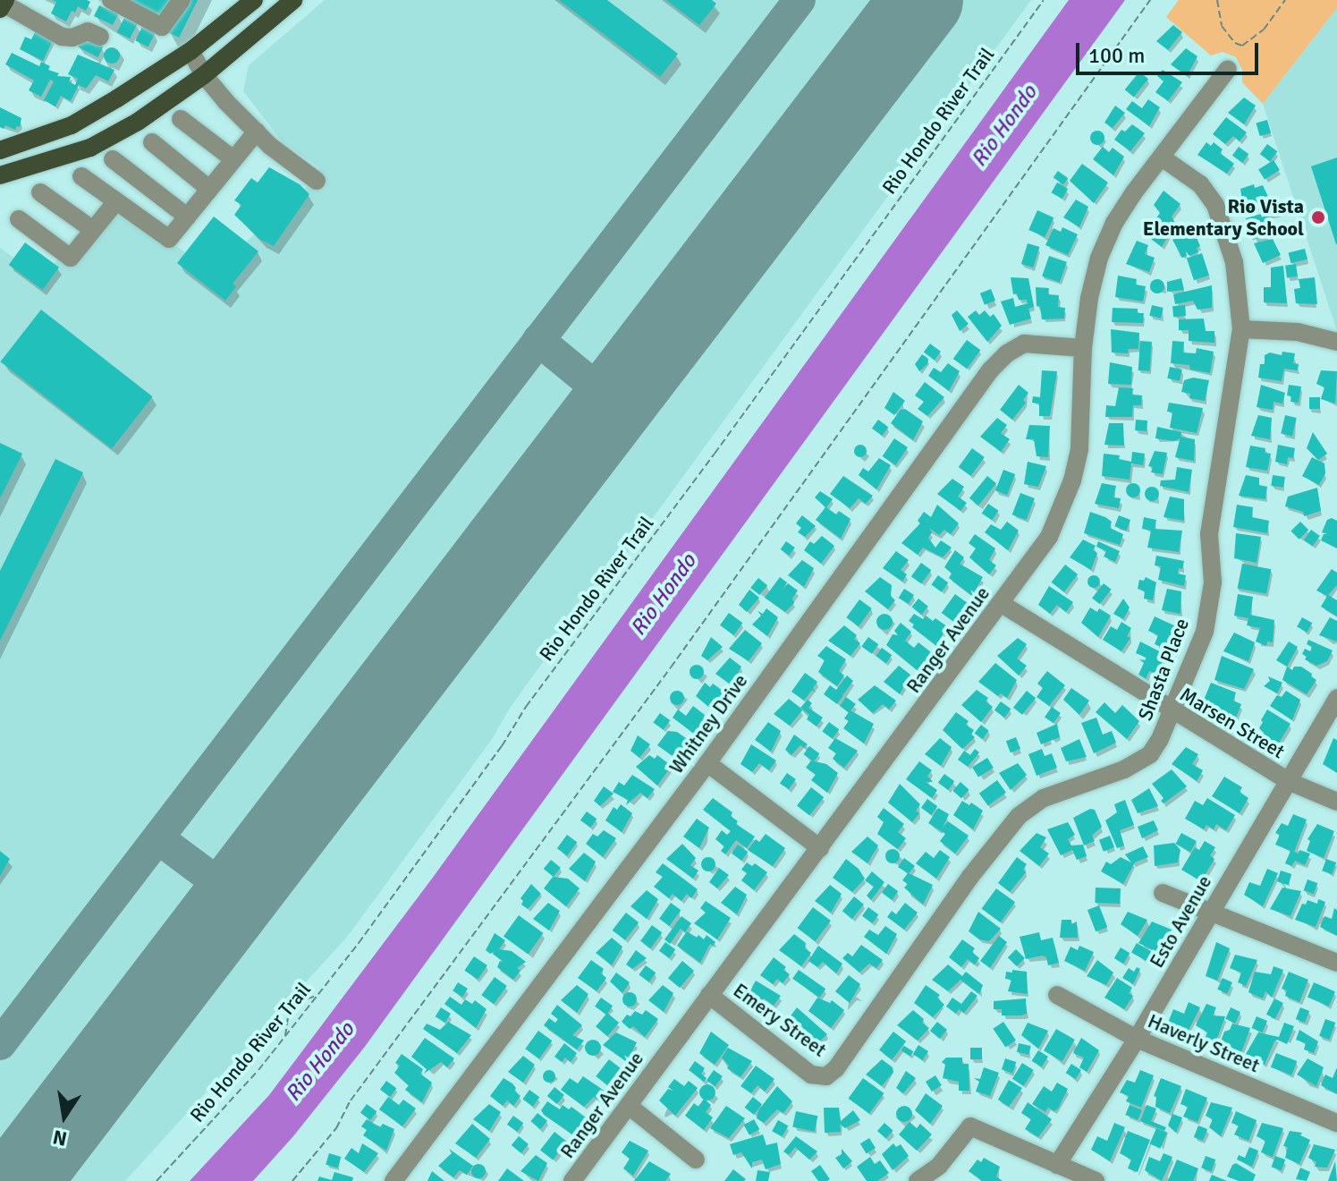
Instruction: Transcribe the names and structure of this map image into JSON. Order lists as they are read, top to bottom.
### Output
{
  "streets": {
    "street": [
      "Ranger Avenue",
      "Shasta Place",
      "Marsen Street",
      "Whitney Drive",
      "Esto Avenue",
      "Emery Street",
      "Haverly Street"
    ],
    "path": ["Rio Hondo River Trail"]
  },
  "crossings": [
    ["Ranger Avenue", "Shasta Place"],
    ["Ranger Avenue", "Marsen Street"],
    ["Ranger Avenue", "Whitney Drive"],
    ["Ranger Avenue", "Emery Street"],
    ["Shasta Place", "Marsen Street"],
    ["Shasta Place", "Emery Street"],
    ["Marsen Street", "Esto Avenue"],
    ["Esto Avenue", "Haverly Street"]
  ],
  "water": ["Rio Hondo"],
  "places": ["Rio Vista Elementary School"],
  "scale_bar": "100 m",
  "north": "bottom"
}
